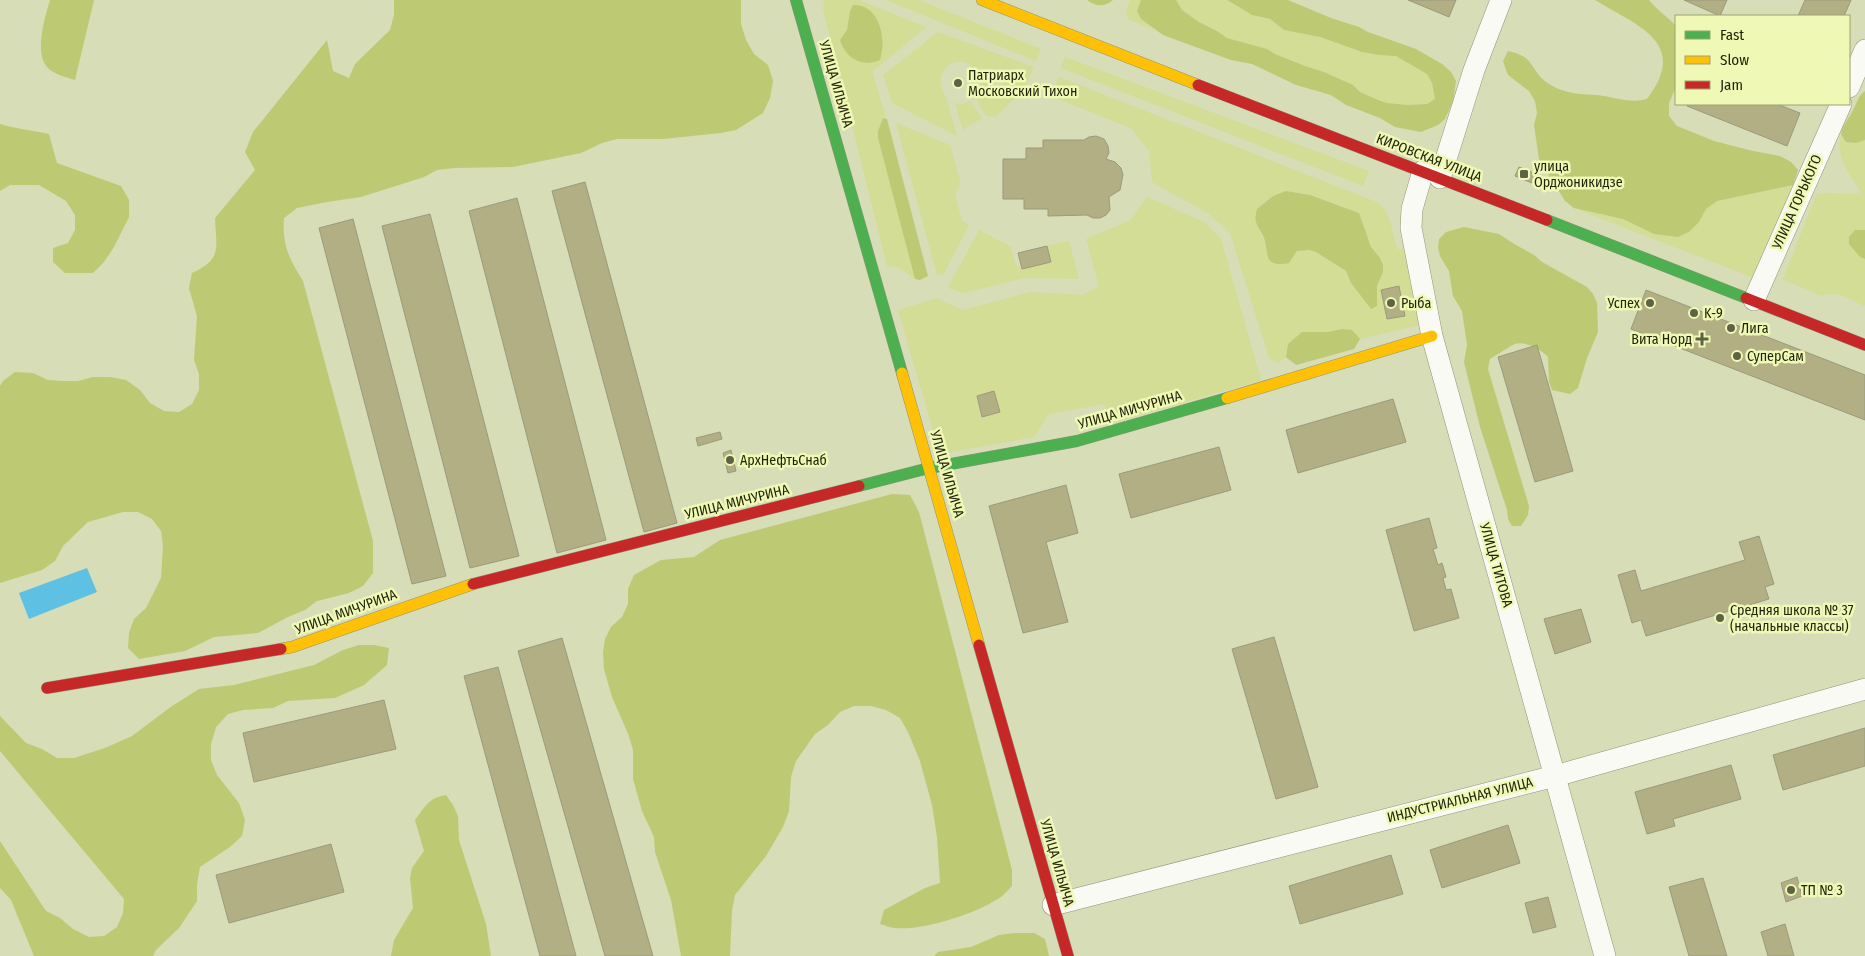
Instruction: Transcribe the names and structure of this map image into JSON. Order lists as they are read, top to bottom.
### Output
{
  "streets": {
    "street": [
      "УЛИЦА ИЛЬИЧА",
      "КИРОВСКАЯ УЛИЦА",
      "УЛИЦА ГОРЬКОГО",
      "УЛИЦА МИЧУРИНА",
      "УЛИЦА ТИТОВА",
      "ИНДУСТРИАЛЬНАЯ УЛИЦА"
    ]
  },
  "crossings": [
    ["УЛИЦА ИЛЬИЧА", "УЛИЦА МИЧУРИНА"],
    ["УЛИЦА ИЛЬИЧА", "ИНДУСТРИАЛЬНАЯ УЛИЦА"],
    ["КИРОВСКАЯ УЛИЦА", "УЛИЦА ГОРЬКОГО"],
    ["КИРОВСКАЯ УЛИЦА", "УЛИЦА ТИТОВА"],
    ["УЛИЦА МИЧУРИНА", "УЛИЦА ТИТОВА"],
    ["УЛИЦА ТИТОВА", "ИНДУСТРИАЛЬНАЯ УЛИЦА"]
  ],
  "places": {
    "other": [
      "Патриарх Московский Тихон",
      "Рыба",
      "Успех",
      "K-9",
      "Лига",
      "СуперСам",
      "АрхНефтьСнаб",
      "Средняя школа № 37 (начальные классы)",
      "ТП № 3"
    ],
    "transit": ["улица Орджоникидзе"],
    "health": ["Вита Норд"]
  },
  "legend": ["Fast", "Slow", "Jam"]
}
